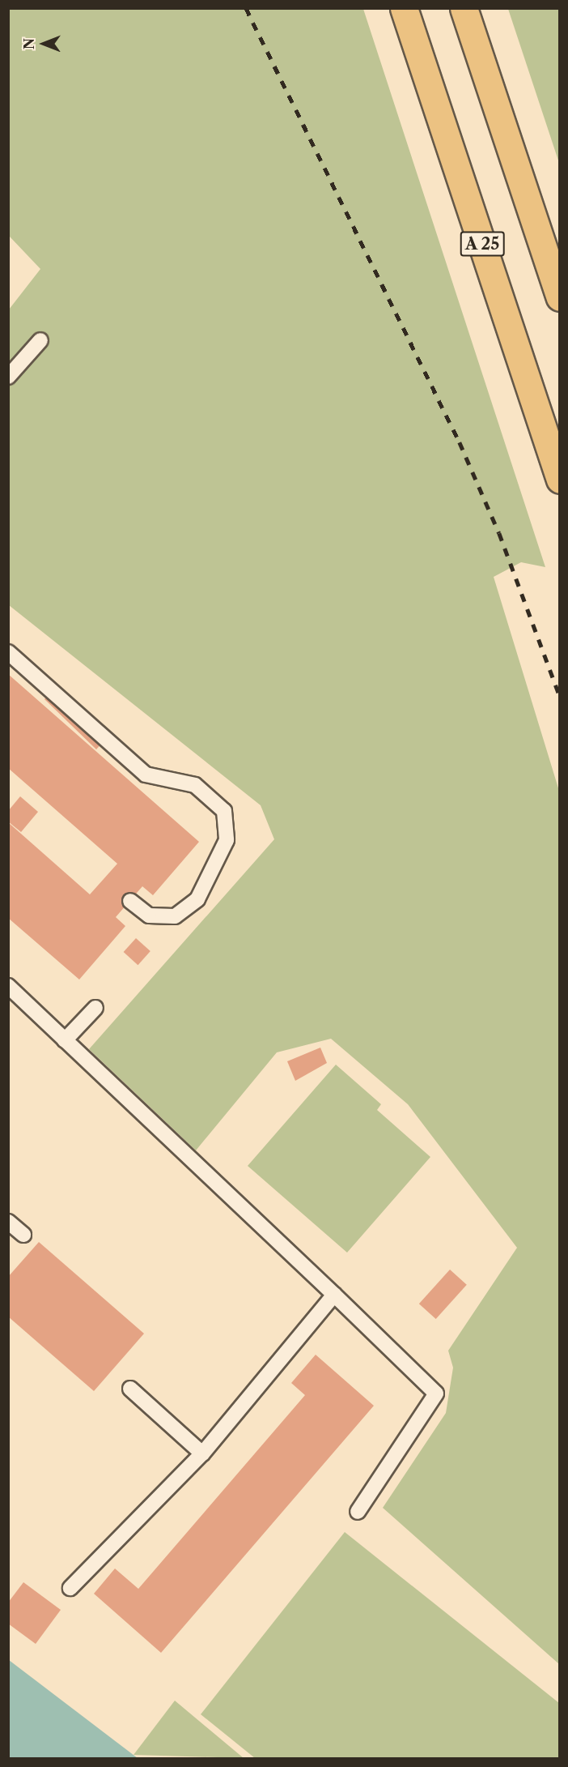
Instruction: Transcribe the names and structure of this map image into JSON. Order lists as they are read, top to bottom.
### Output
{
  "streets": {
    "highway": ["A 25"]
  },
  "north": "left"
}
